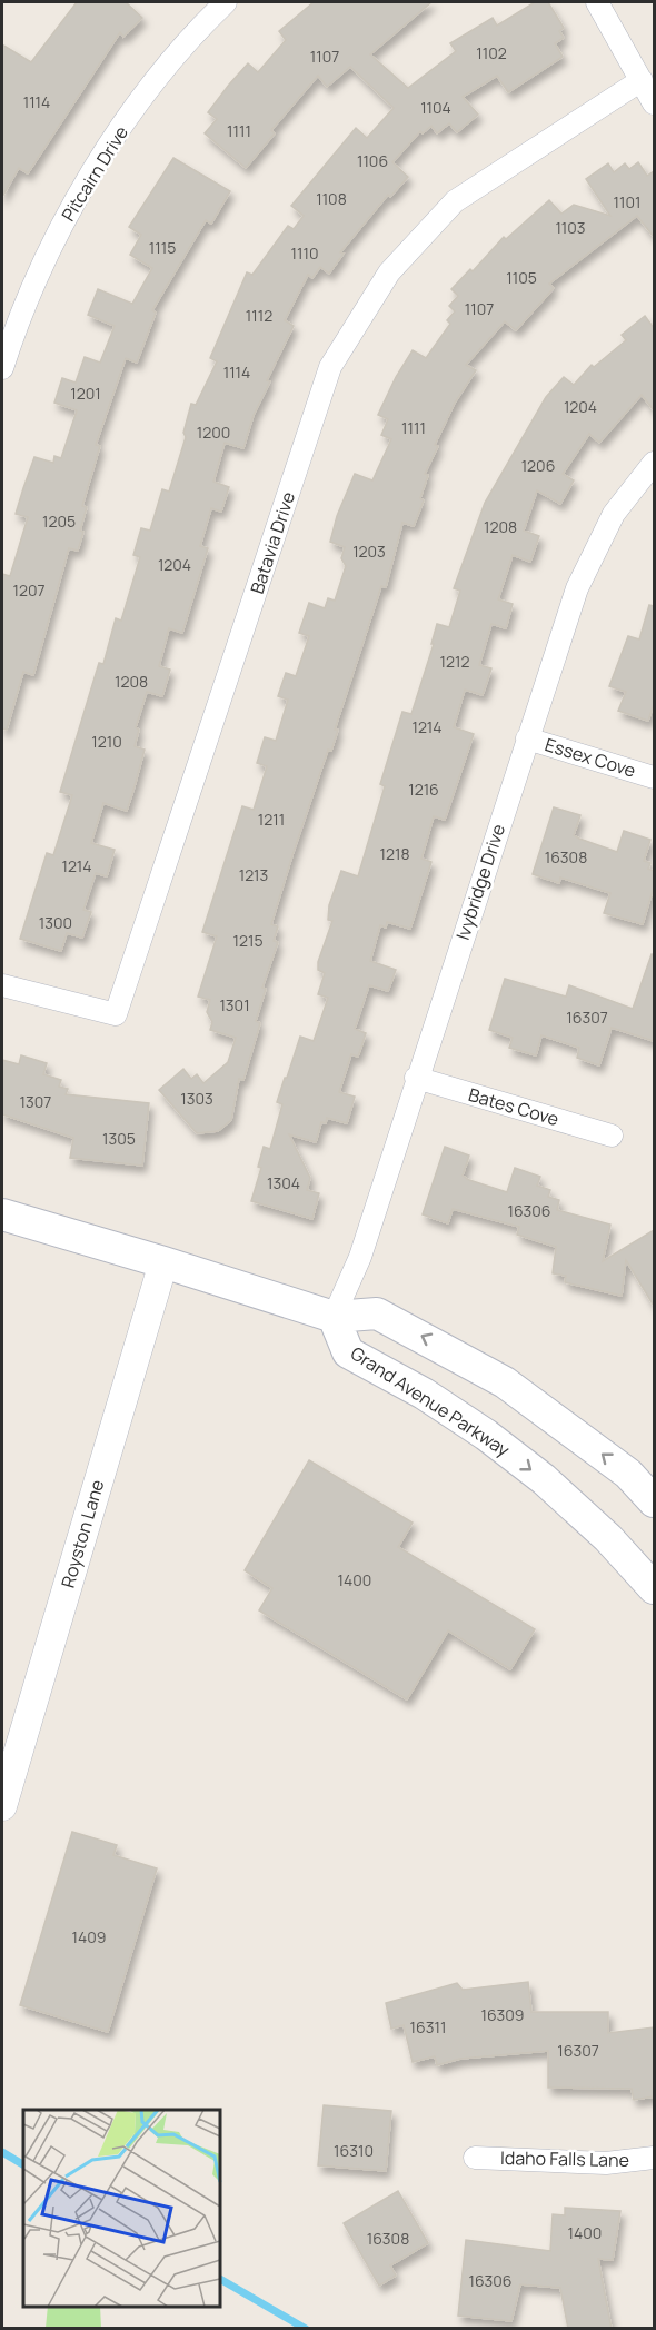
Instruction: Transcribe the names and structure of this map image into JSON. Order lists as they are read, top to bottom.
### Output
{
  "streets": {
    "main road": ["Grand Avenue Parkway"],
    "street": [
      "Pitcairn Drive",
      "Batavia Drive",
      "Essex Cove",
      "Ivybridge Drive",
      "Bates Cove",
      "Royston Lane",
      "Idaho Falls Lane"
    ]
  },
  "crossings": [
    ["Essex Cove", "Ivybridge Drive"],
    ["Ivybridge Drive", "Bates Cove"],
    ["Ivybridge Drive", "Grand Avenue Parkway"],
    ["Grand Avenue Parkway", "Royston Lane"]
  ],
  "house_numbers": [
    "1102",
    "1107",
    "1114",
    "1104",
    "1111",
    "1106",
    "1108",
    "1101",
    "1103",
    "1115",
    "1110",
    "1105",
    "1107",
    "1112",
    "1114",
    "1201",
    "1204",
    "1111",
    "1200",
    "1206",
    "1205",
    "1208",
    "1203",
    "1204",
    "1207",
    "1212",
    "1208",
    "1214",
    "1210",
    "1216",
    "1211",
    "1218",
    "16308",
    "1214",
    "1213",
    "1300",
    "1215",
    "1301",
    "16307",
    "1303",
    "1307",
    "1305",
    "1304",
    "16306",
    "1400",
    "1409",
    "16309",
    "16311",
    "16307",
    "16310",
    "1400",
    "16308",
    "16306"
  ]
}
